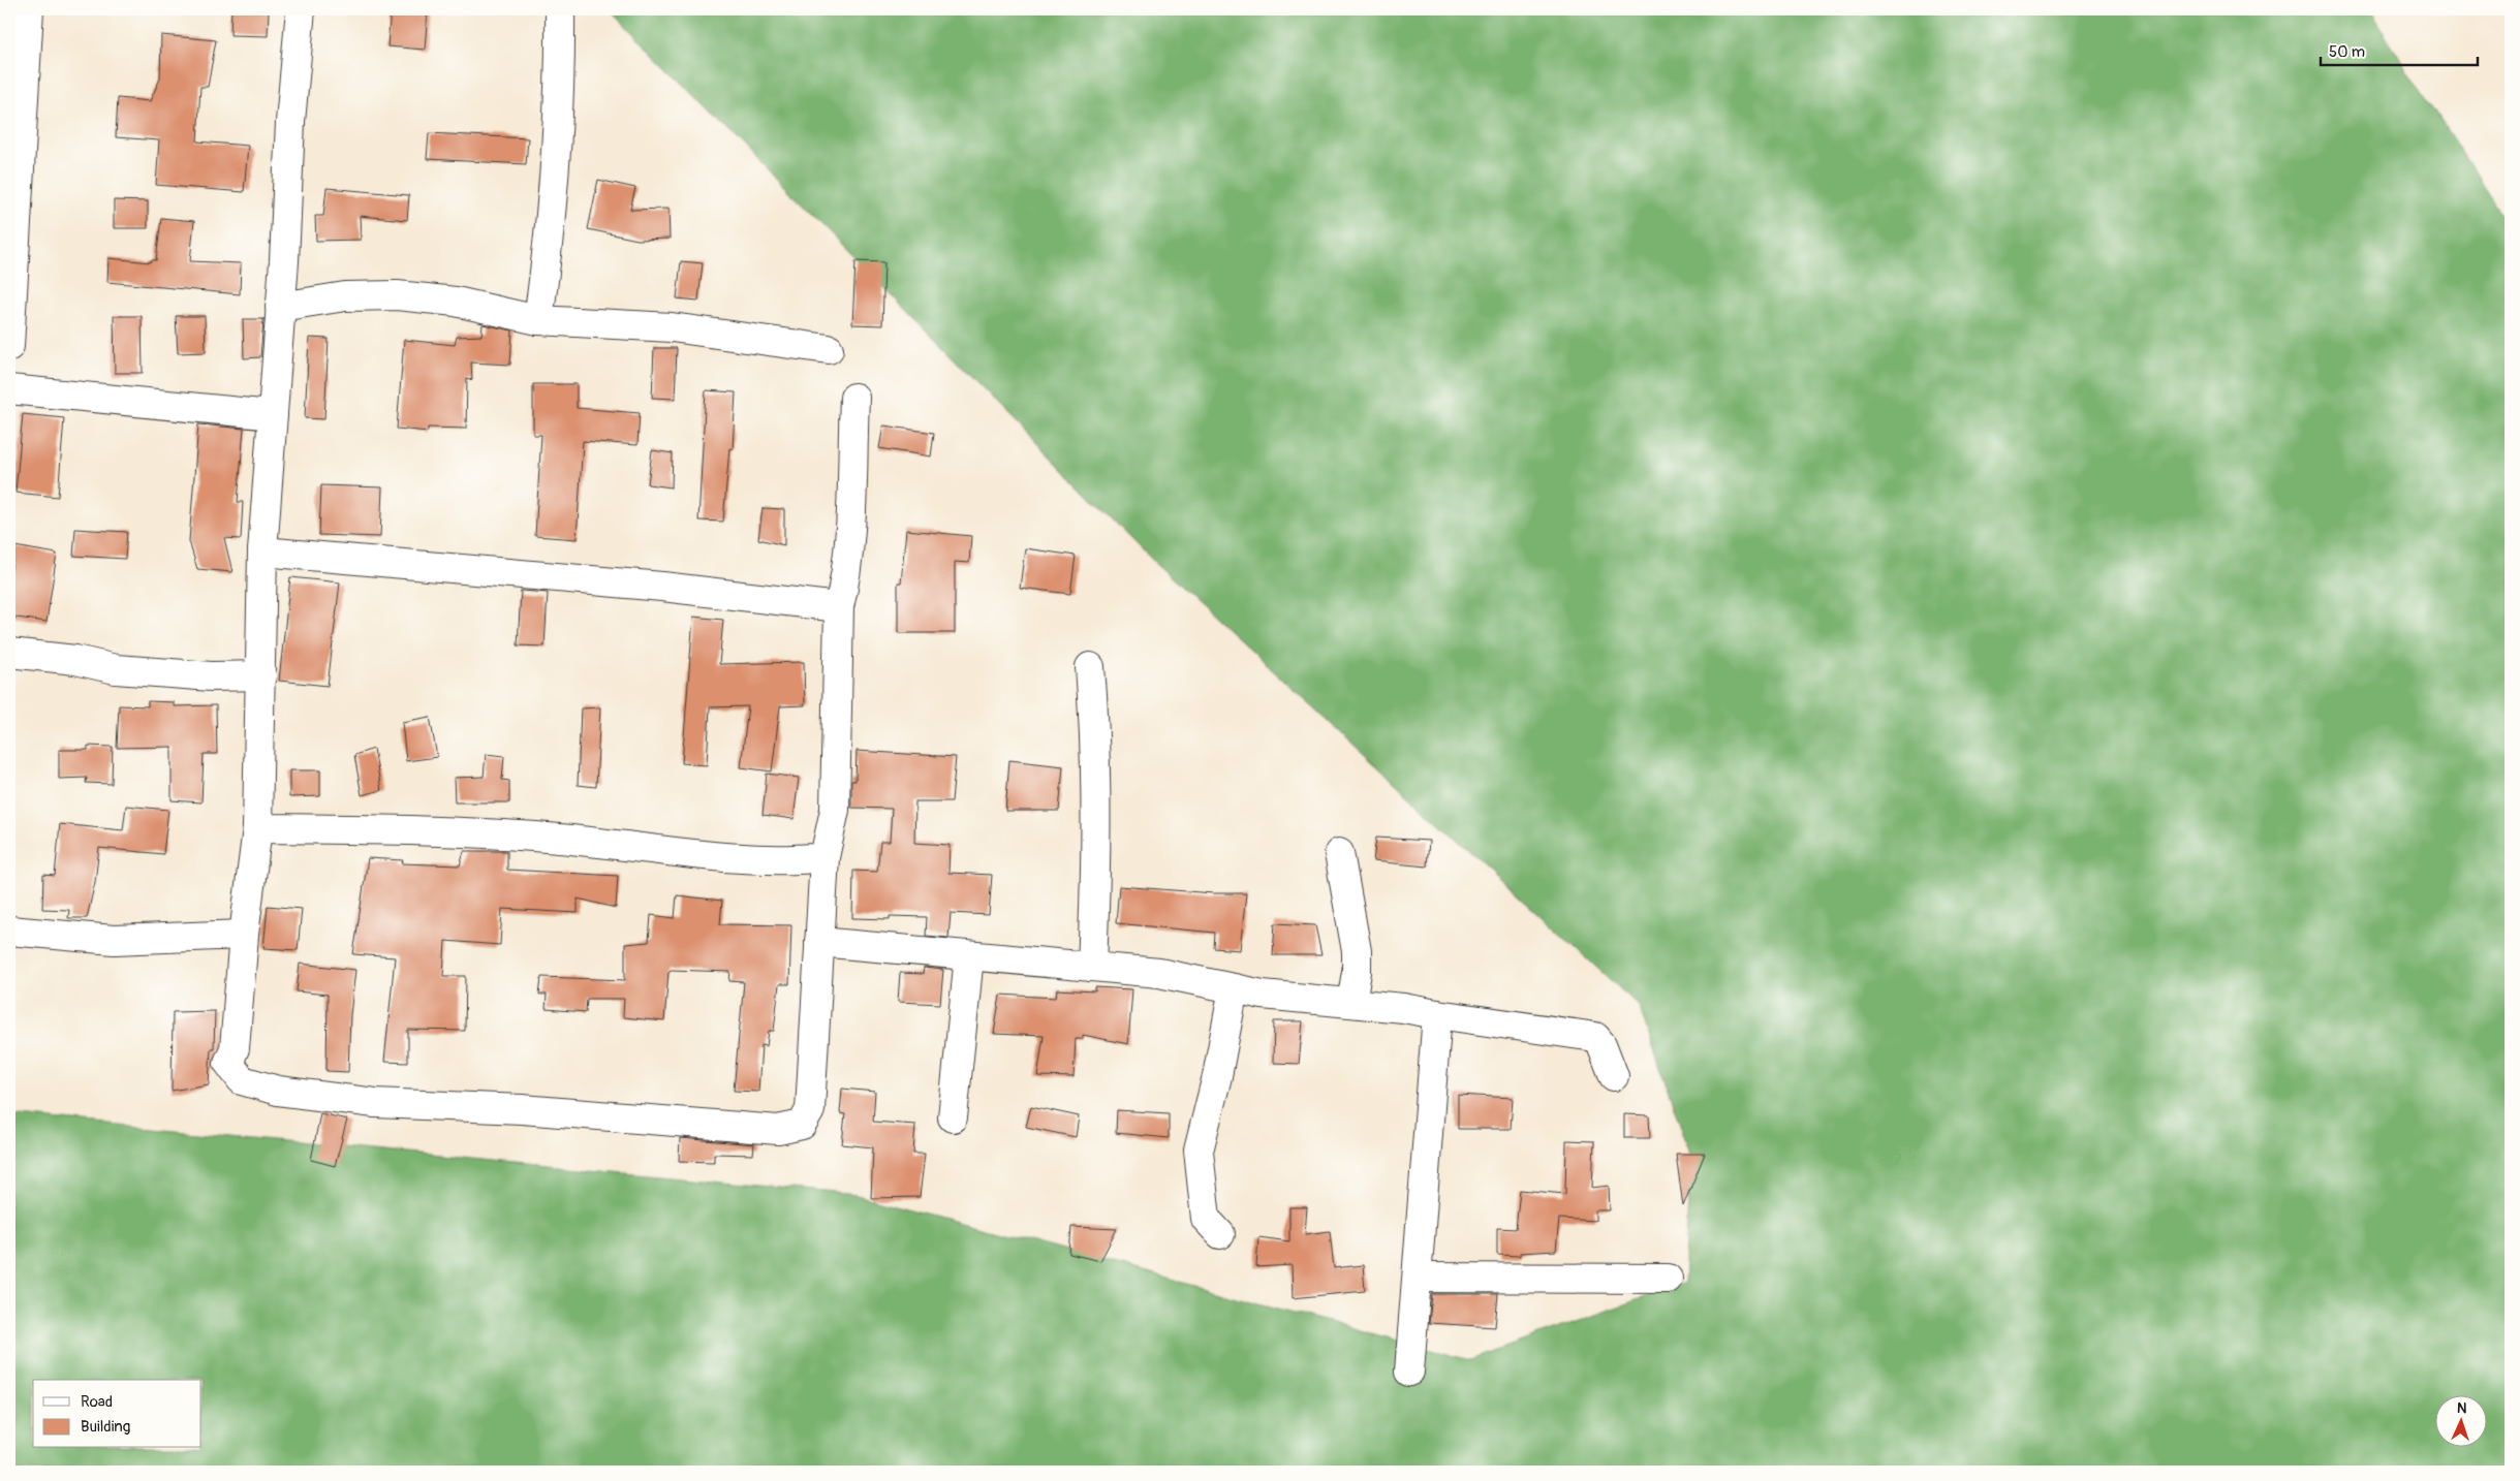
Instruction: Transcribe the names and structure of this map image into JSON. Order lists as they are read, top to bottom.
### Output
{
  "legend": ["Road", "Building"],
  "scale_bar": "50 m",
  "north": "top"
}
